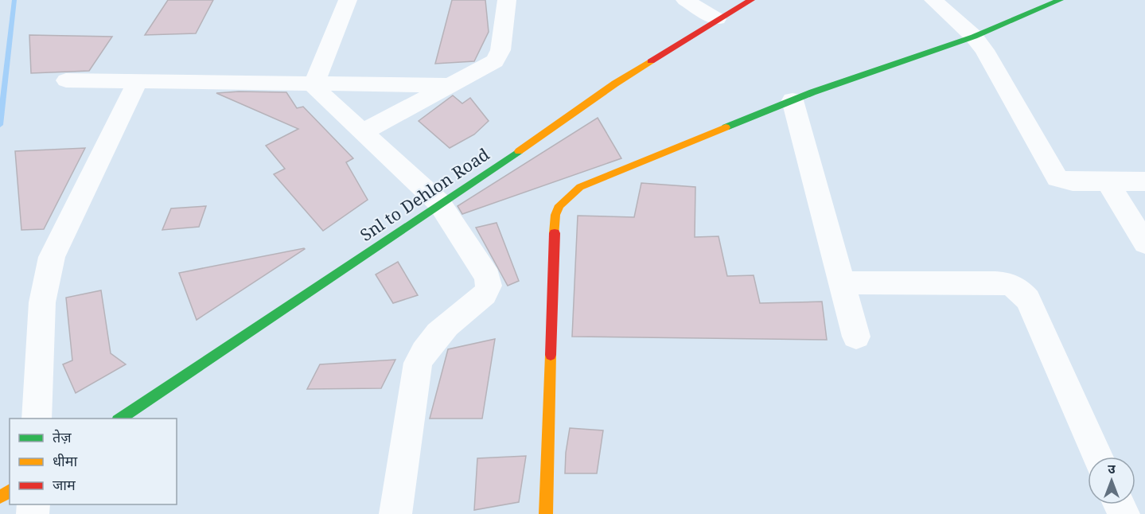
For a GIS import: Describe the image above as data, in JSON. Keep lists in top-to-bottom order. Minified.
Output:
{"streets":{"street":["Snl to Dehlon Road"]},"legend":["तेज़","धीमा","जाम"],"north":"top"}
